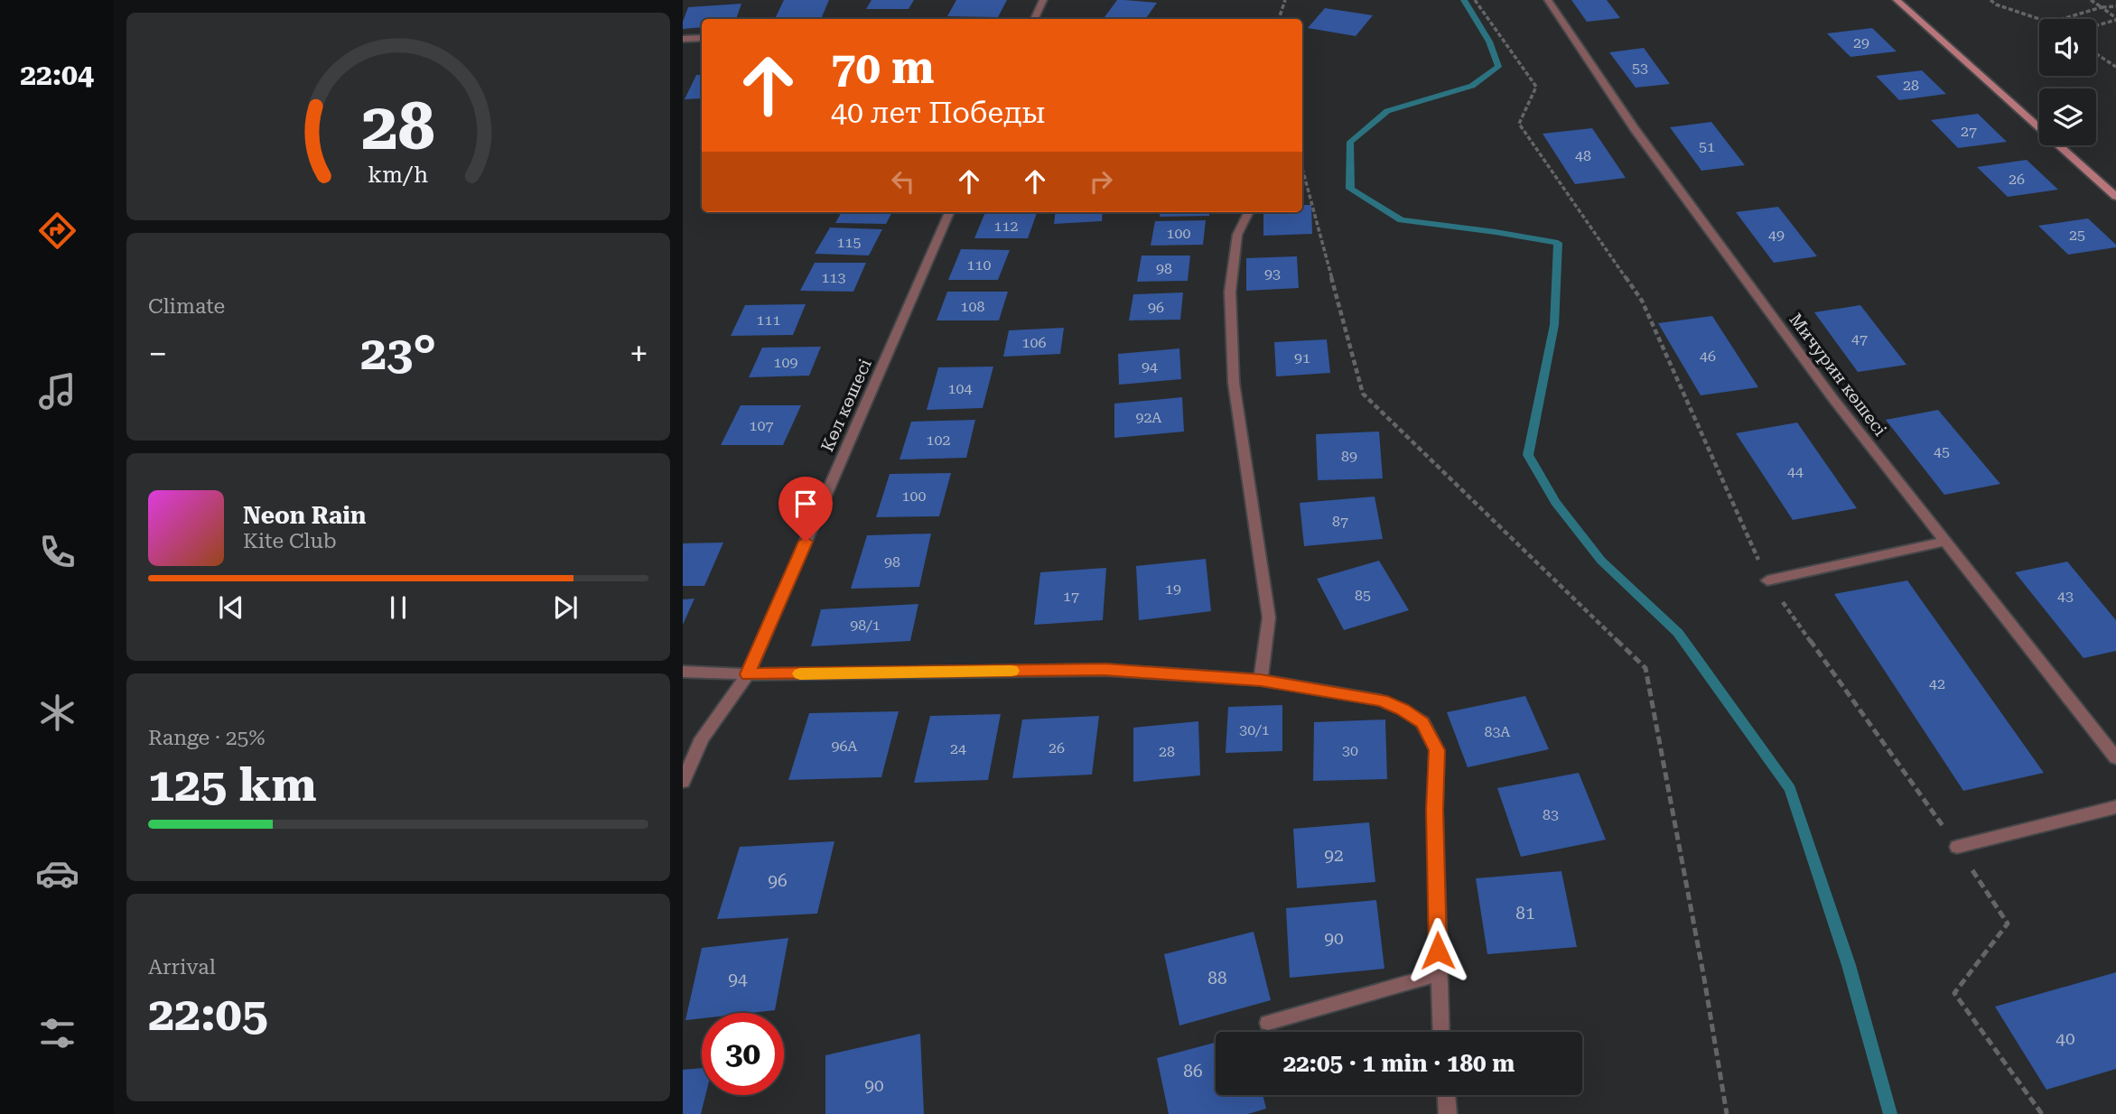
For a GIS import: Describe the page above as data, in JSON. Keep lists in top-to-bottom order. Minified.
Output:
{"streets":{"street":["Мичурин көшесі","Көл көшесі"]},"house_numbers":["29","53","28","27","51","48","26","112","100","49","25","115","110","98","93","113","108","96","111","47","106","46","91","109","94","104","92А","107","102","45","89","44","100","87","98","19","85","17","43","98/1","42","30/1","83А","96А","26","24","30","28","83","92","96","81","90","88","94","40","86","90"],"page":{"tabs":"22:04","turn":["70 m","40 лет Победы"],"tile":["Climate",["Range · 25%","125 km"],["Arrival","22:05"]],"heat":["−","23°","+"],"song":["Neon Rain","Kite Club"],"limit":"30","trip":"22:05 · 1 min · 180 m","gauge":["28","km/h"]}}
